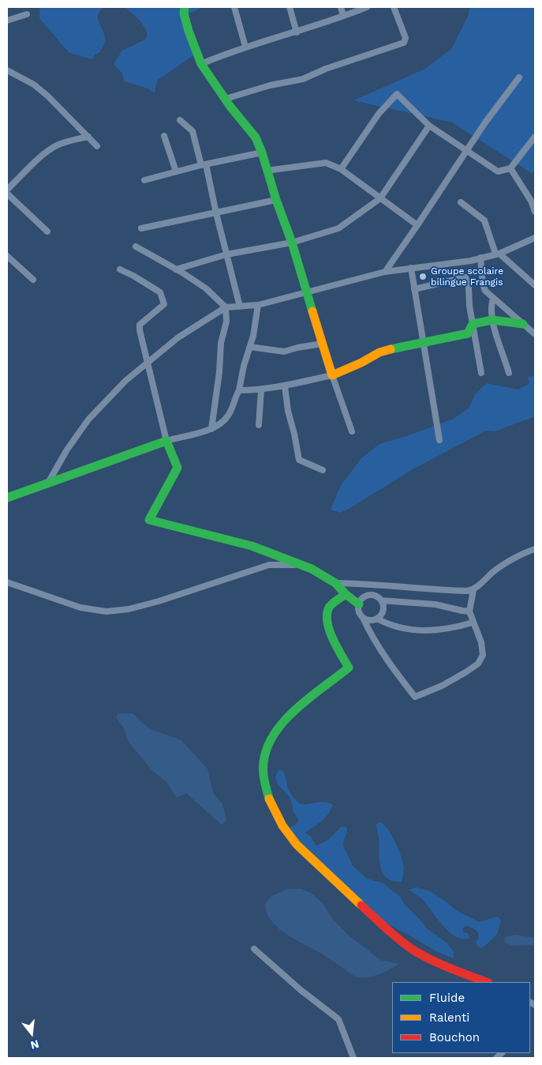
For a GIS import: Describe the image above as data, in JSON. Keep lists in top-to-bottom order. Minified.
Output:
{"places":["Groupe scolaire bilingue Frangis"],"legend":["Fluide","Ralenti","Bouchon"],"north":"bottom"}
